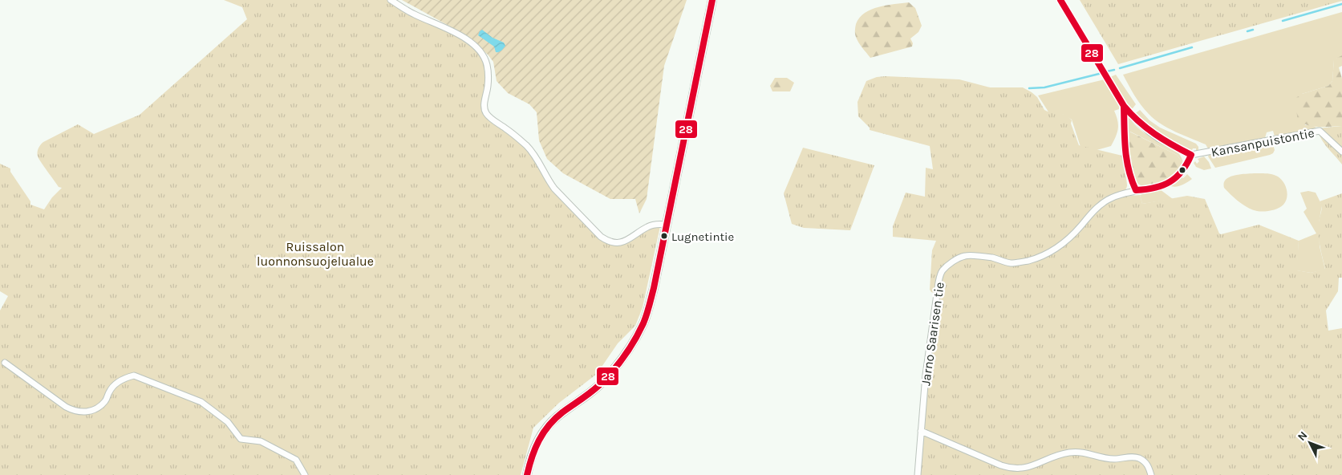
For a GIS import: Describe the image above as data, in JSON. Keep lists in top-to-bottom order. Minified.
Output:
{"streets":{"street":["Kansanpuistontie","Jarno Saarisen tie"]},"crossings":[["Kansanpuistontie","Jarno Saarisen tie"]],"parks":["Ruissalon luonnonsuojelualue"],"places":["Lugnetintie"],"lines":["transit line 28"],"north":"top left"}
